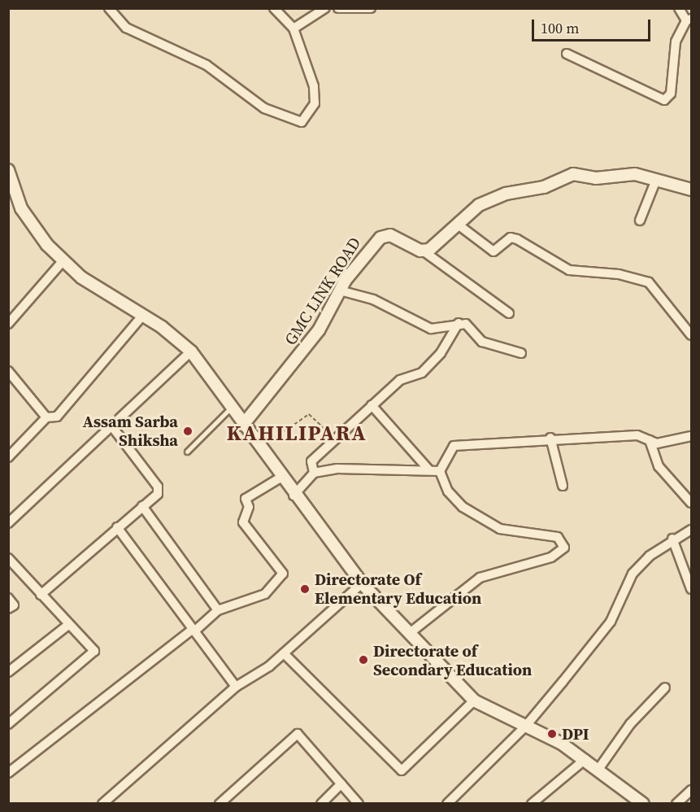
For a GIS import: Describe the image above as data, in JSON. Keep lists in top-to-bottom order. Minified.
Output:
{"streets":{"main road":["GMC LINK ROAD"]},"districts":["KAHILIPARA"],"places":["Assam Sarba Shiksha","Directorate Of Elementary Education","Directorate of Secondary Education","DPI"],"scale_bar":"100 m"}
